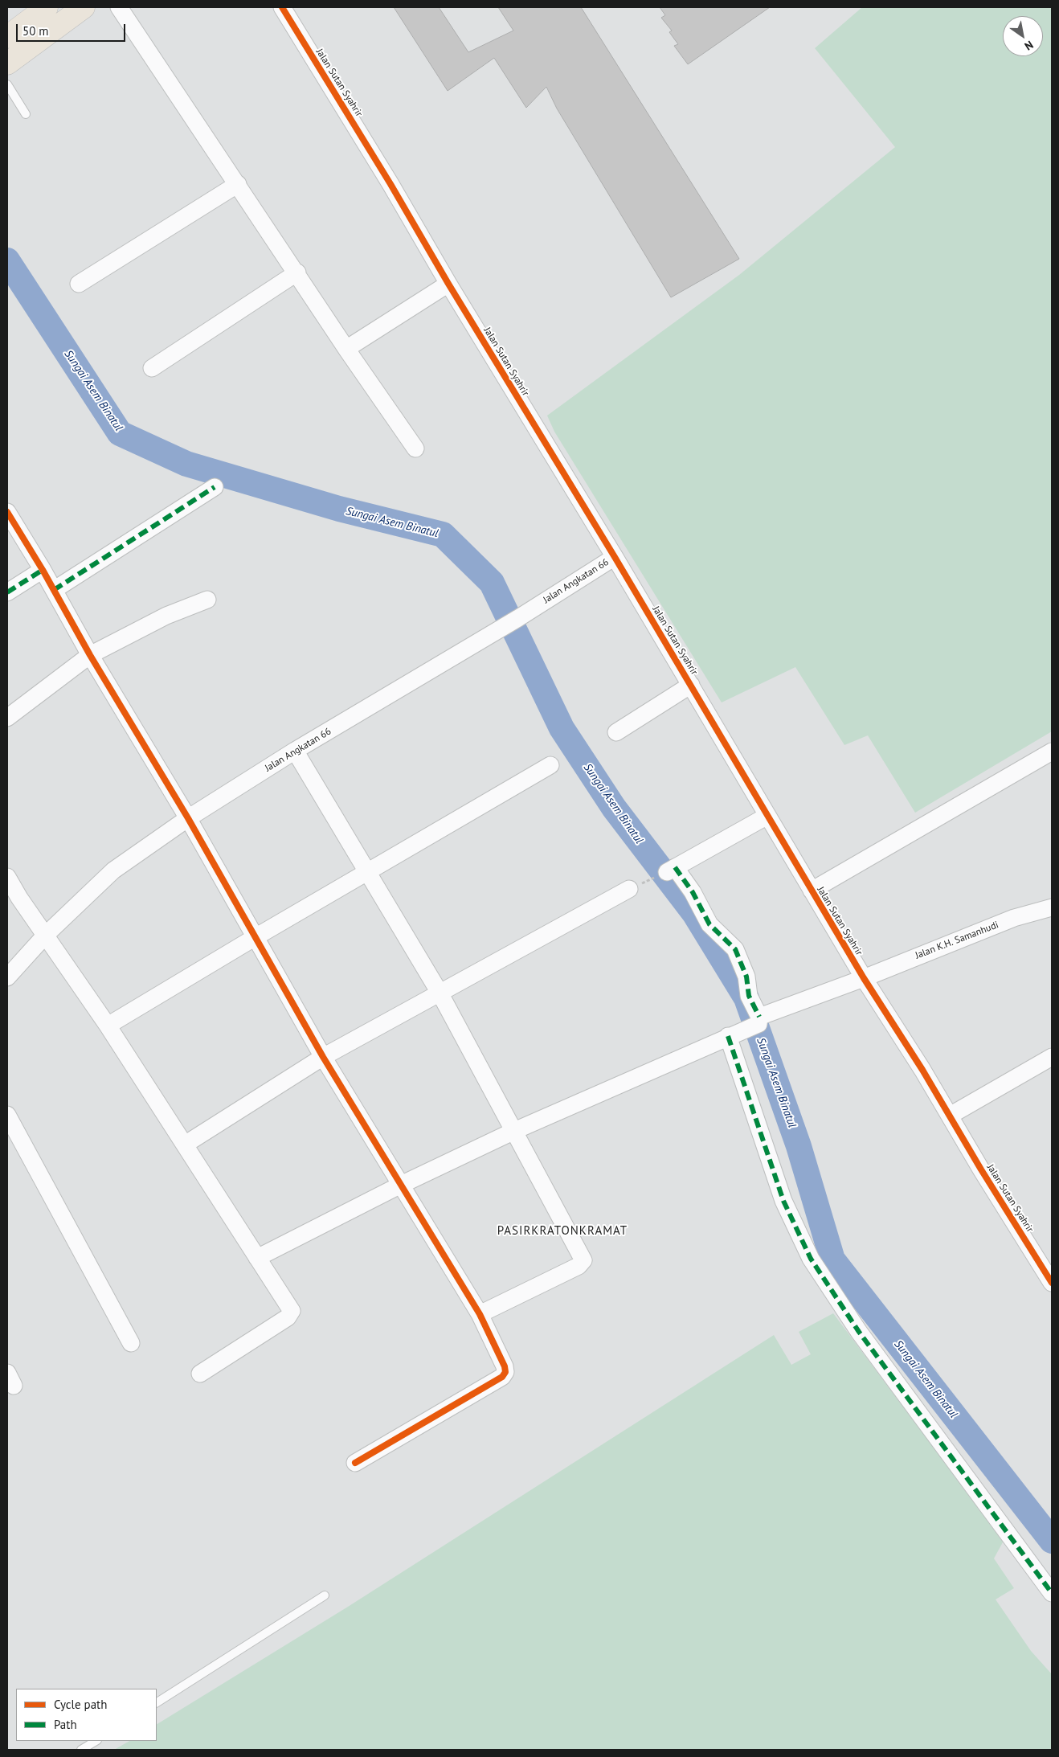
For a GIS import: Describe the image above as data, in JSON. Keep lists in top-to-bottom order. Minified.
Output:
{"streets":{"street":["Jalan Sutan Syahrir","Jalan Angkatan 66","Jalan K.H. Samanhudi"]},"crossings":[["Jalan Sutan Syahrir","Jalan Angkatan 66"],["Jalan Sutan Syahrir","Jalan K.H. Samanhudi"]],"districts":["PASIRKRATONKRAMAT"],"water":["Sungai Asem Binatul"],"legend":["Cycle path","Path"],"scale_bar":"50 m","north":"bottom right"}
